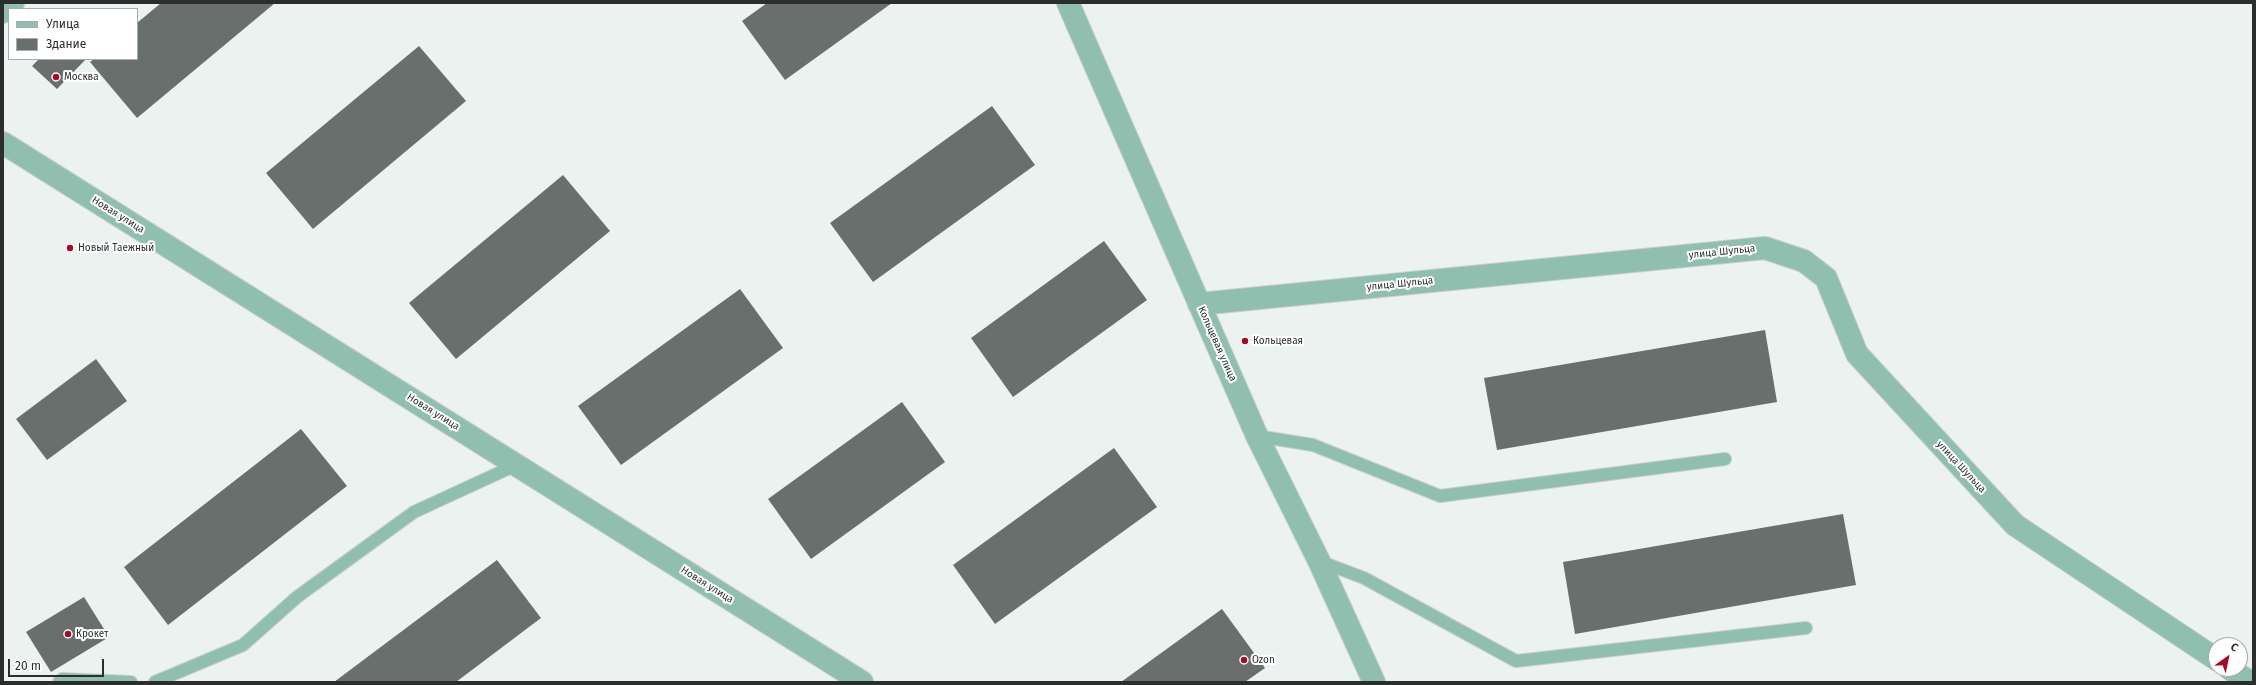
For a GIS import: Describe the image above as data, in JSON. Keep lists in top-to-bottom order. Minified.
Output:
{"streets":{"street":["Новая улица","улица Шульца","Кольцевая улица"]},"crossings":[["улица Шульца","Кольцевая улица"]],"places":["Москва","Новый Таежный","Кольцевая","Крокет","Ozon"],"legend":["Улица","Здание"],"scale_bar":"20 m","north":"top right"}
